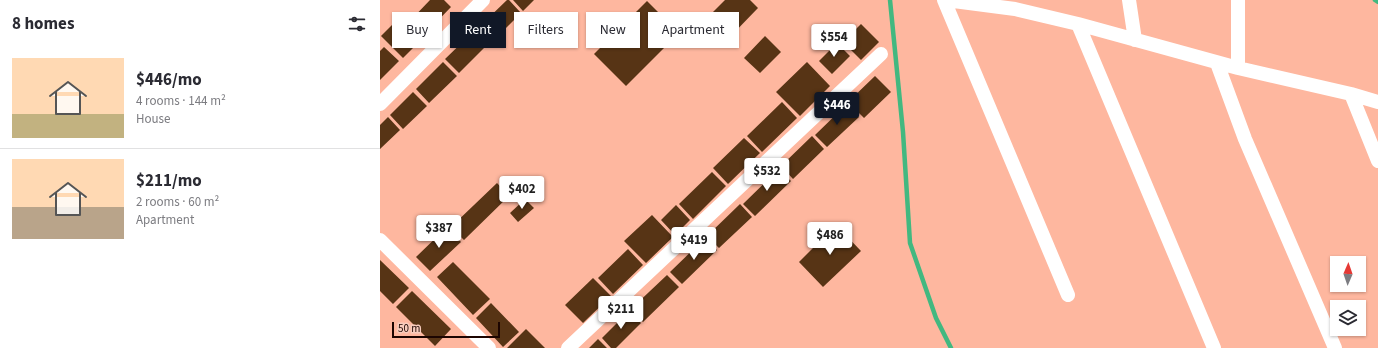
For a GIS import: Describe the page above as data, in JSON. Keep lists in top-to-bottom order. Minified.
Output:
{"scale_bar":"50 m","north":"top","page":{"heading":"8 homes","chip":["Buy","Rent","Filters","New","Apartment"],"price":["$554","$446","$532","$402","$387","$486","$419","$211"],"list":[{"name":"$446/mo","note":"4 rooms · 144 m² · House"},{"name":"$211/mo","note":"2 rooms · 60 m² · Apartment"}],"scale":"50 m"}}
